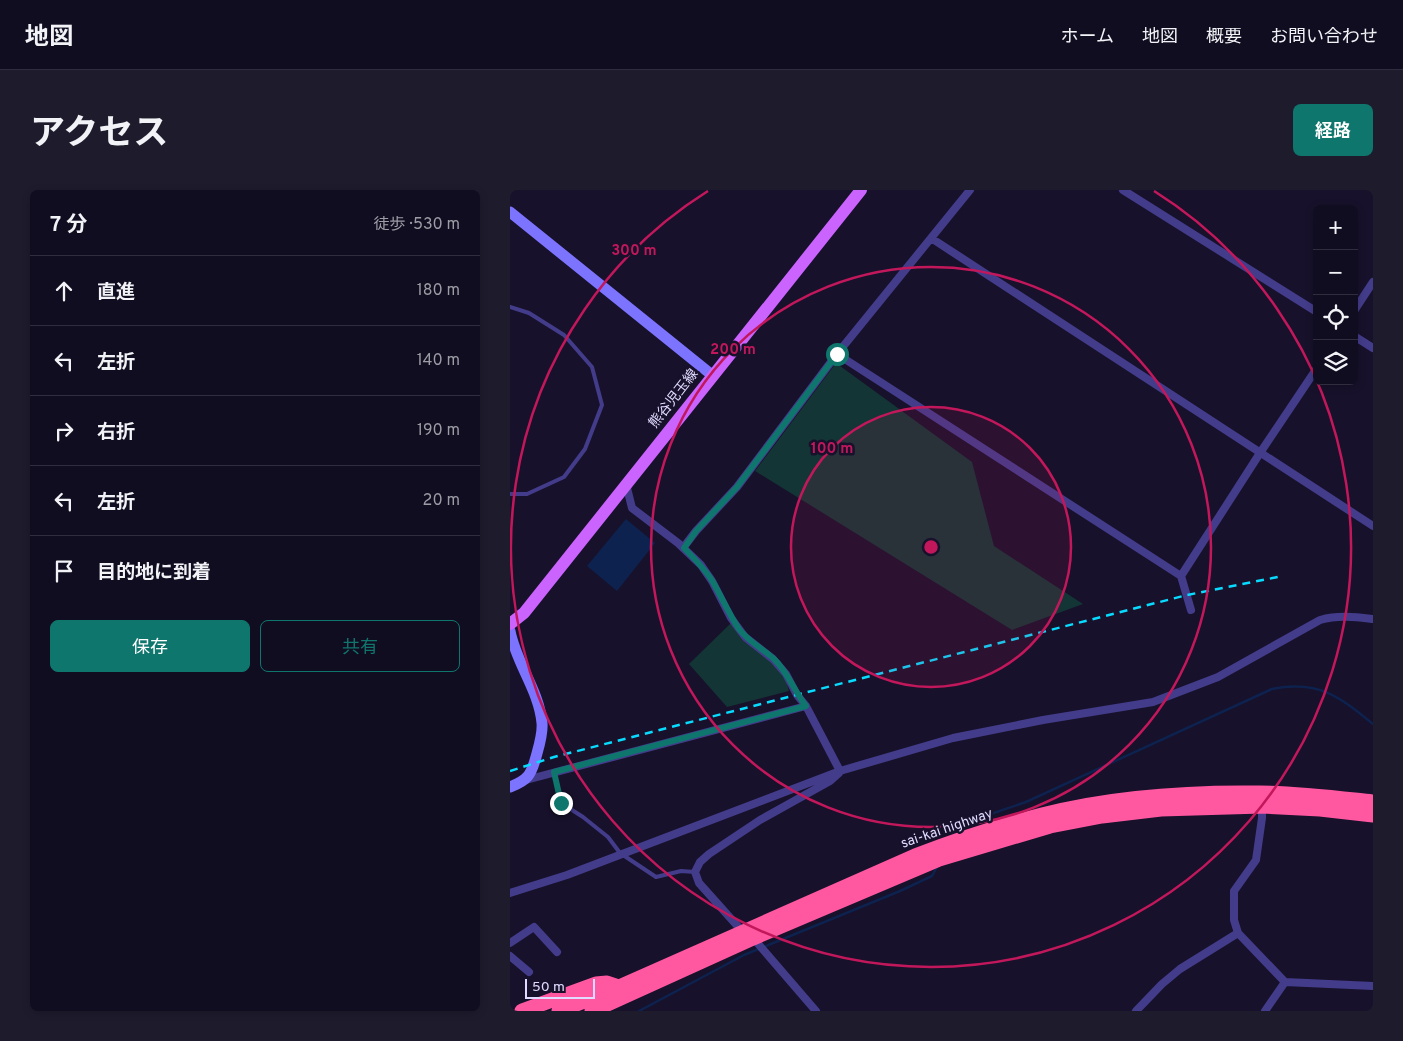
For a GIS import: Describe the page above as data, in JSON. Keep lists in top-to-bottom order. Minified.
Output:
{"streets":{"highway":["sai-kai highway"],"main road":["熊谷児玉線"]},"scale_bar":"50 m","page":{"header":"地図","nav":["ホーム","地図","概要","お問い合わせ"],"title":"アクセス","buttons":["経路",["保存","共有"]],"heading":["7 分","徒歩 · 530 m"],"map_buttons":["+","−"],"list":[["直進","180 m"],["左折","140 m"],["右折","190 m"],["左折","20 m"],"目的地に到着"],"scale":"50 m"},"rings":["300 m","200 m","100 m"]}
